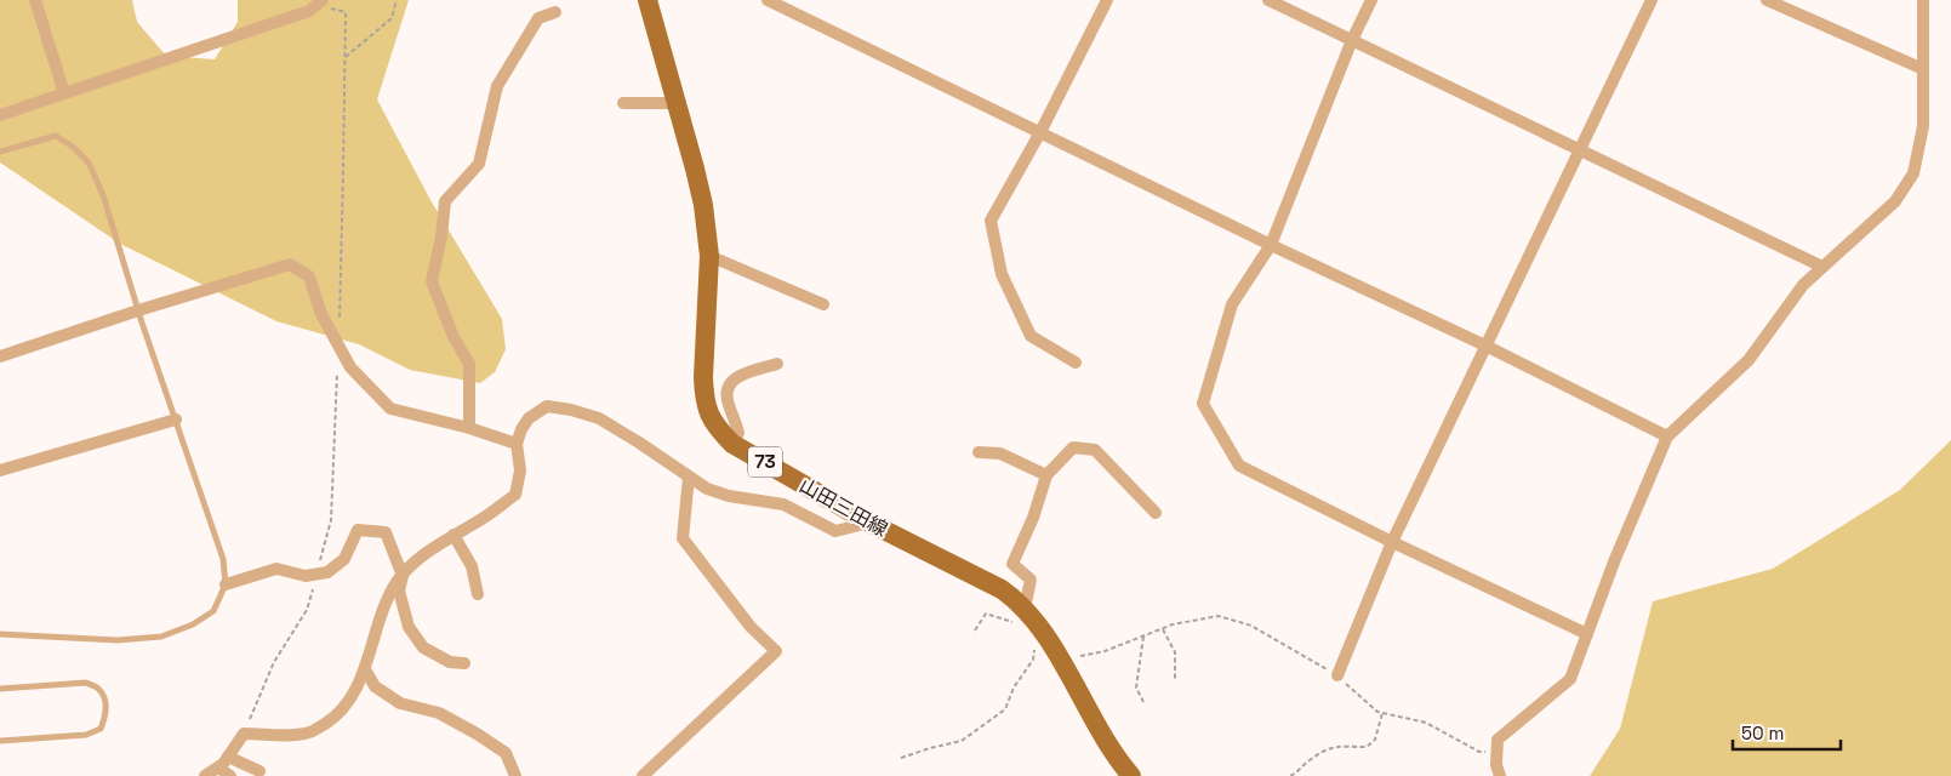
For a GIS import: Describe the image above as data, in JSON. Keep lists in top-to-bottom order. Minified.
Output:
{"streets":{"main road":["73","山田三田線"]},"scale_bar":"50 m"}
